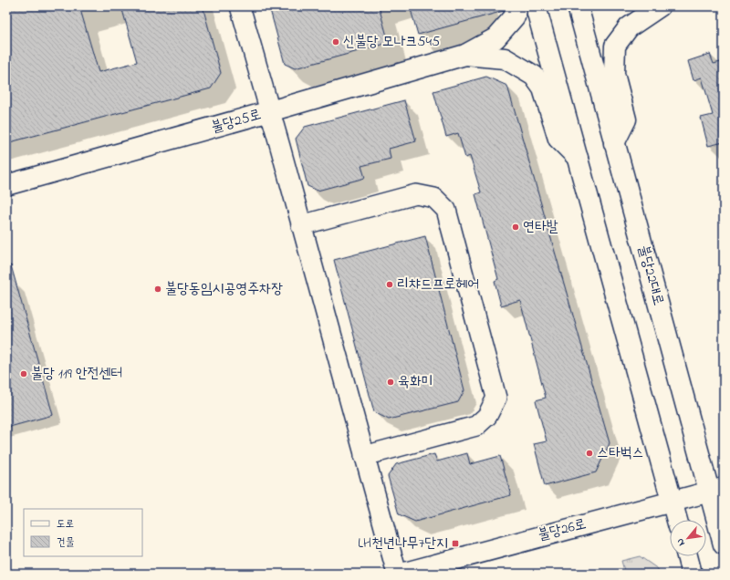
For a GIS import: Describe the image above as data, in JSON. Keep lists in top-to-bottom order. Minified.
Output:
{"streets":{"street":["불당25로","불당22대로","불당26로"]},"crossings":[["불당22대로","불당26로"]],"places":{"other":["신불당 모나크545","연타발","리챠드프로헤어","불당동임시공영주차장","불당 119 안전센터","육화미","스타벅스"],"transit":["LH천년나무7단지"]},"legend":["도로","건물"],"north":"bottom left"}
